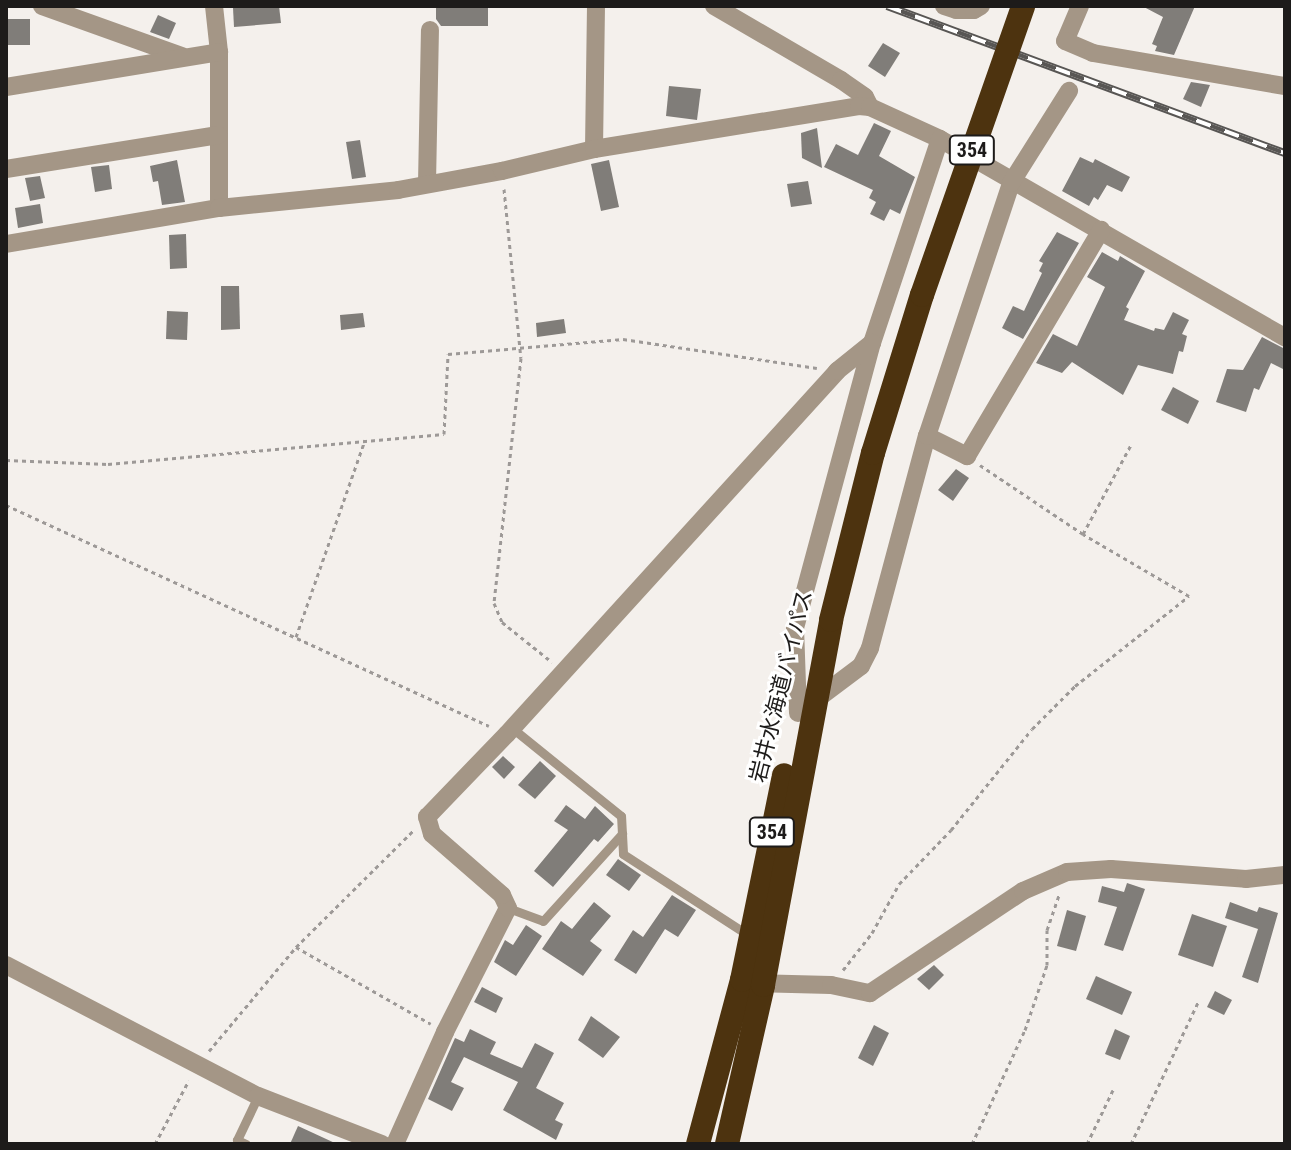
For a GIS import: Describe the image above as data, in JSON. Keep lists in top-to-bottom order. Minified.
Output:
{"streets":{"highway":["354","岩井水海道バイパス"]}}
